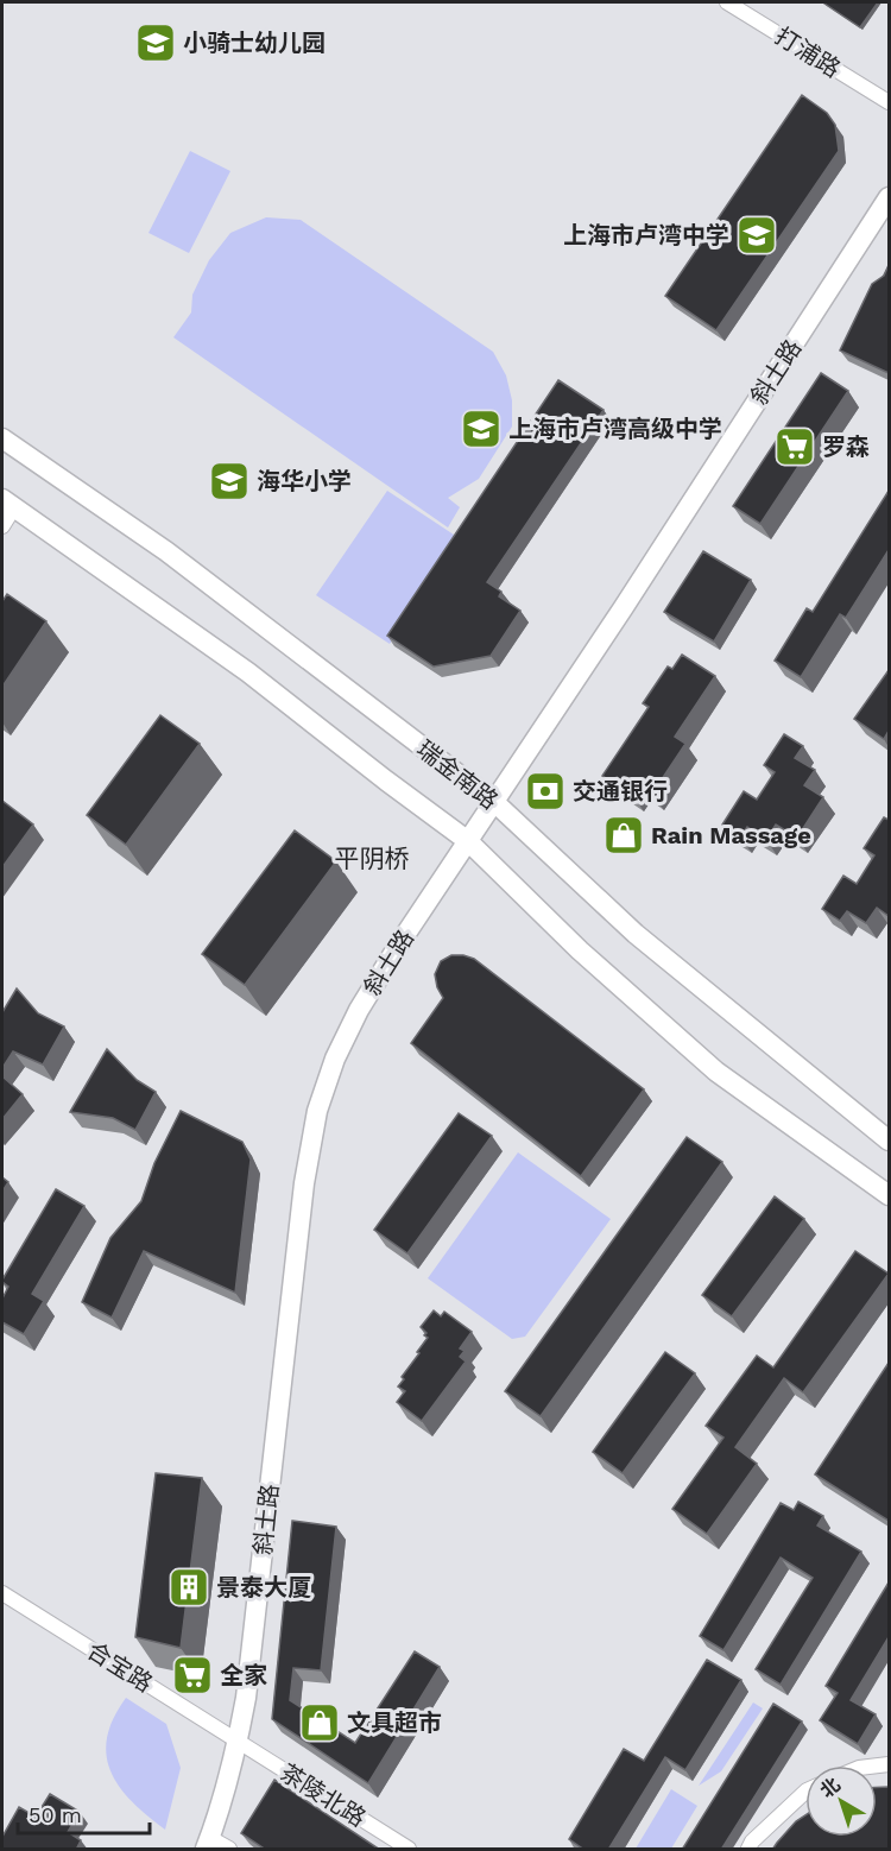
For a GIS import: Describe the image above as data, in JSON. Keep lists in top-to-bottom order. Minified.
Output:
{"streets":{"main road":["斜土路","瑞金南路"],"street":["打浦路","合宝路","茶陵北路"]},"crossings":[["斜土路","瑞金南路"],["斜土路","合宝路"],["斜土路","茶陵北路"],["合宝路","茶陵北路"]],"districts":["平阴桥"],"places":{"school or university":["小骑士幼儿园","上海市卢湾中学","上海市卢湾高级中学","海华小学"],"supermarket":["罗森","全家"],"bank":["交通银行"],"shop":["Rain Massage","文具超市"],"building":["景泰大厦"]},"scale_bar":"50 m","north":"top left"}
